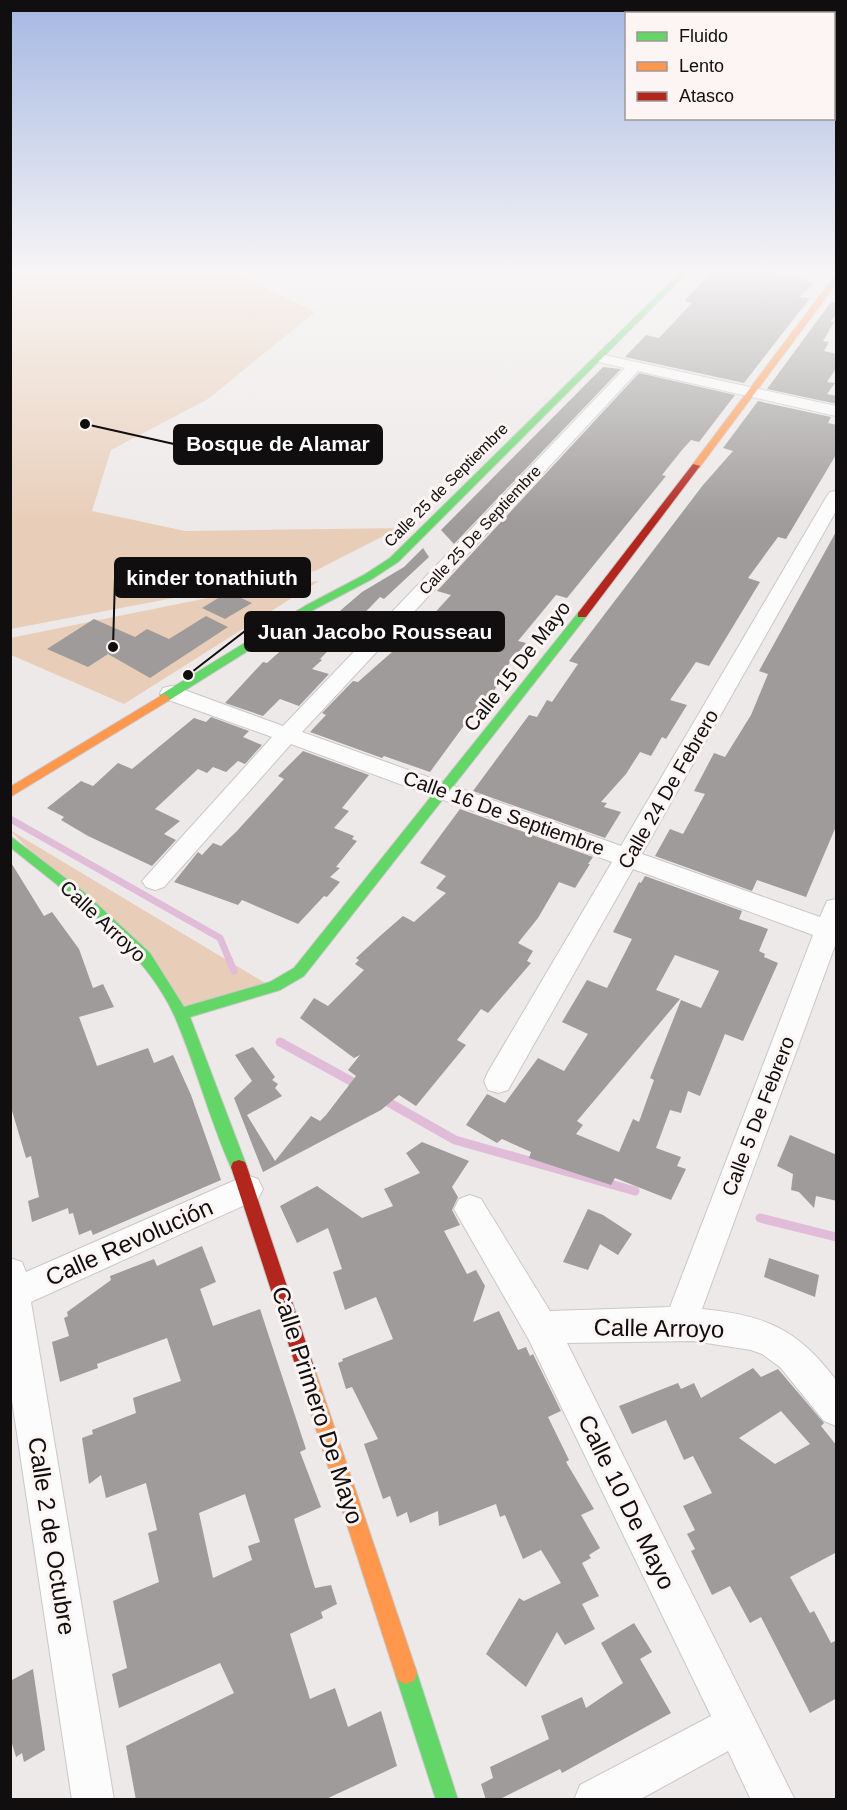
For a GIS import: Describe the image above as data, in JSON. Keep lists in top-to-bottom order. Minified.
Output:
{"streets":{"street":["Calle 25 de Septiembre","Calle 25 De Septiembre","Calle 15 De Mayo","Calle 24 De Febrero","Calle 16 De Septiembre","Calle Arroyo","Calle 5 De Febrero","Calle Revolución","Calle Primero De Mayo","Calle 10 De Mayo","Calle 2 de Octubre"]},"crossings":[["Calle 25 de Septiembre","Calle 16 De Septiembre"],["Calle 25 De Septiembre","Calle 16 De Septiembre"],["Calle 15 De Mayo","Calle 16 De Septiembre"],["Calle 15 De Mayo","Calle Arroyo"],["Calle 15 De Mayo","Calle Primero De Mayo"],["Calle 24 De Febrero","Calle 16 De Septiembre"],["Calle 16 De Septiembre","Calle 5 De Febrero"],["Calle Arroyo","Calle 5 De Febrero"],["Calle Arroyo","Calle Primero De Mayo"],["Calle Arroyo","Calle 10 De Mayo"],["Calle Revolución","Calle Primero De Mayo"],["Calle Revolución","Calle 2 de Octubre"]],"places":["Bosque de Alamar","kinder tonathiuth","Juan Jacobo Rousseau"],"legend":["Fluido","Lento","Atasco"]}
